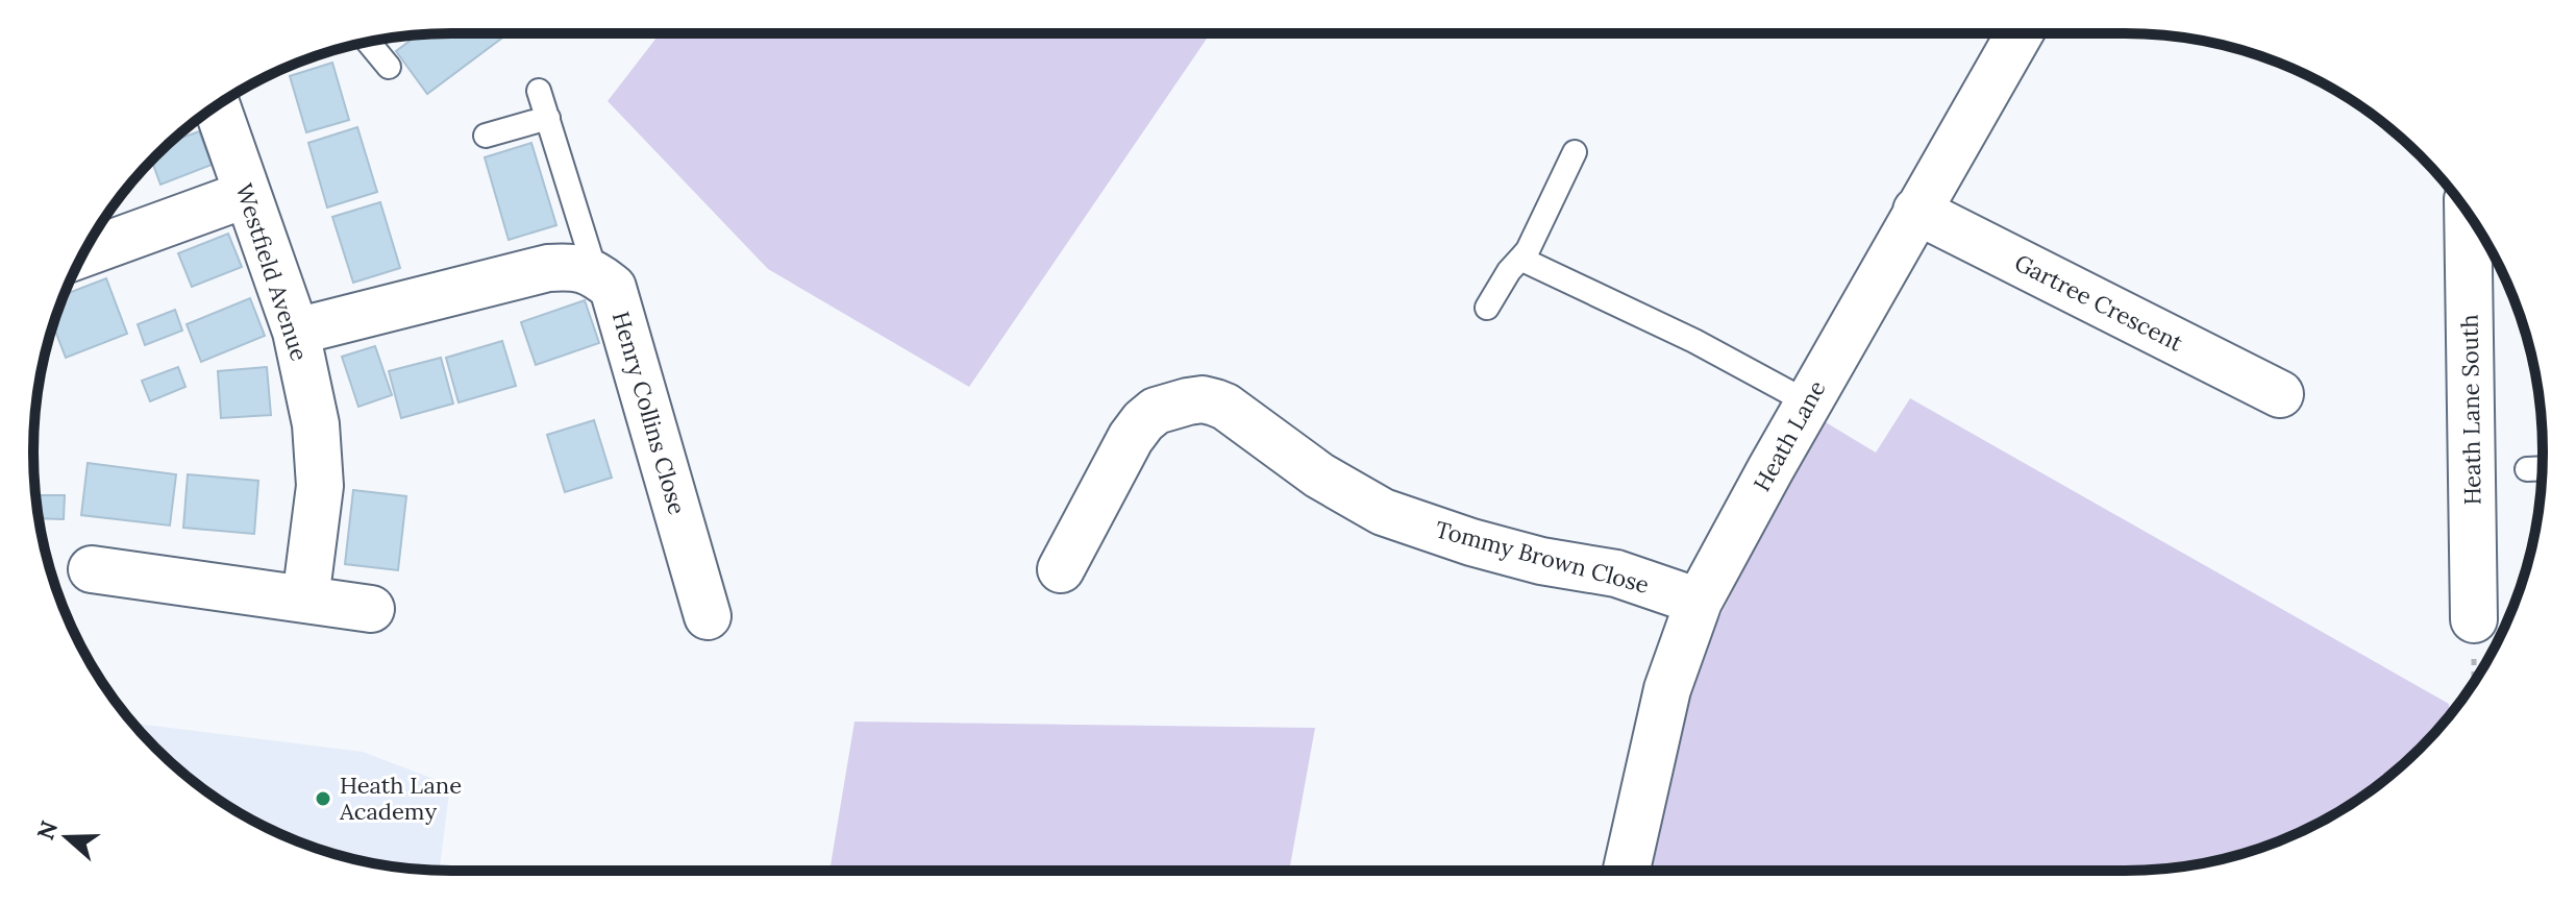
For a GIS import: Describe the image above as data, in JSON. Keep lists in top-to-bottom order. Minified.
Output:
{"streets":{"street":["Westfield Avenue","Gartree Crescent","Heath Lane South","Henry Collins Close","Heath Lane","Tommy Brown Close"]},"crossings":[["Gartree Crescent","Heath Lane"],["Heath Lane","Tommy Brown Close"]],"places":["Heath Lane Academy"],"north":"left"}
